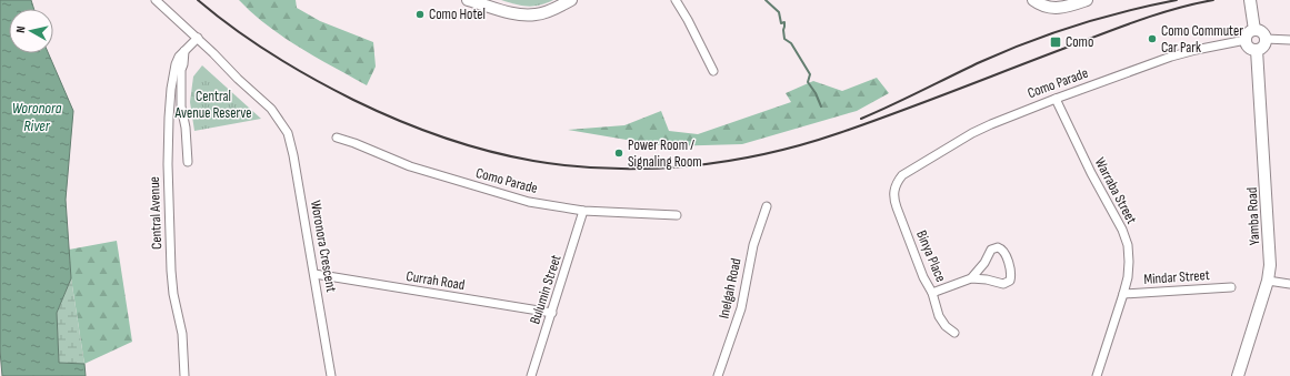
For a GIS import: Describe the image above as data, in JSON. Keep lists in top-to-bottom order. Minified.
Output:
{"streets":{"street":["Como Parade","Warraba Street","Central Avenue","Yamba Road","Woronora Crescent","Binya Place","Mindar Street","Currah Road","Inelgah Road","Bulumin Street"]},"crossings":[["Como Parade","Warraba Street"],["Como Parade","Yamba Road"],["Como Parade","Binya Place"],["Como Parade","Bulumin Street"],["Warraba Street","Mindar Street"],["Central Avenue","Woronora Crescent"],["Woronora Crescent","Currah Road"],["Currah Road","Bulumin Street"]],"water":["Woronora River"],"parks":["Central Avenue Reserve"],"places":{"other":["Como Hotel","Como Commuter Car Park","Power Room / Signaling Room"],"transit":["Como"]},"north":"left"}
